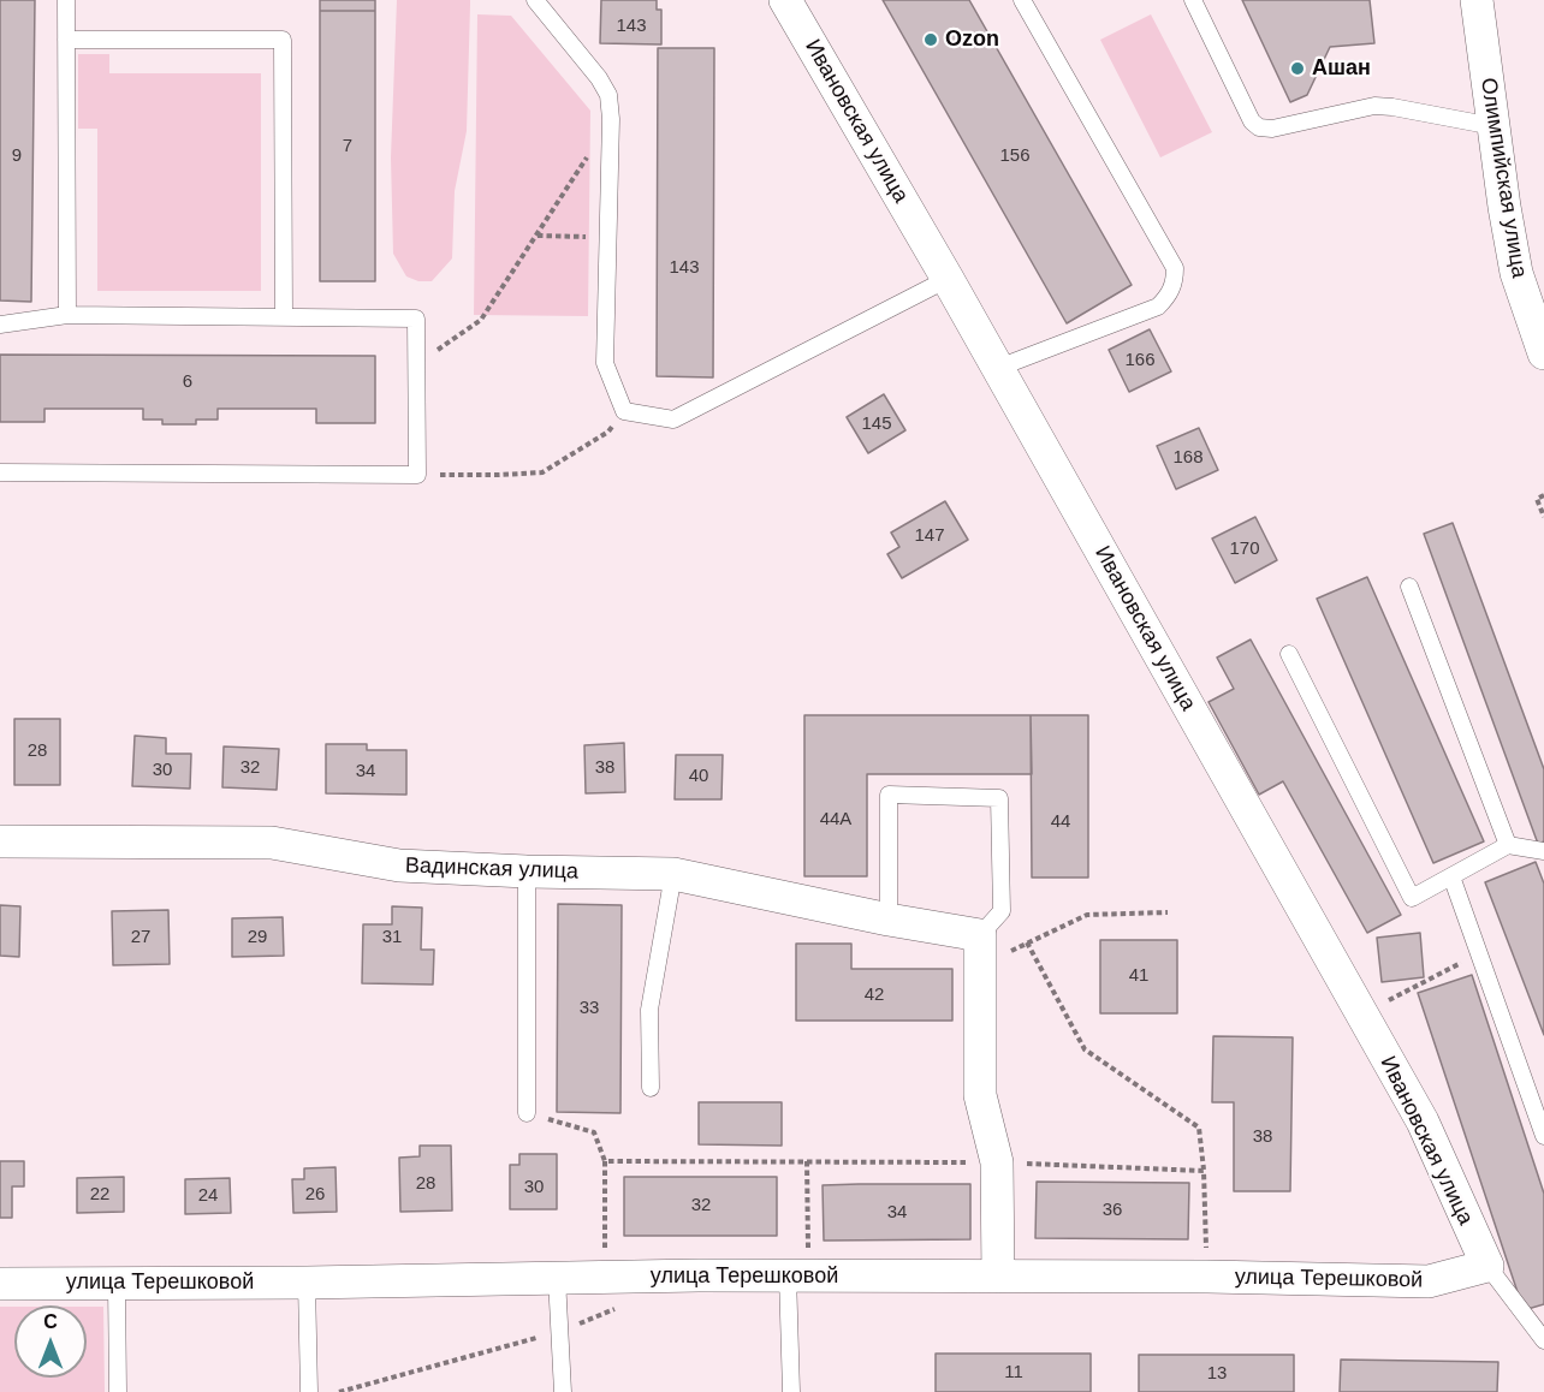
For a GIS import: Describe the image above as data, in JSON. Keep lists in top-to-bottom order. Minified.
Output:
{"streets":{"street":["Ивановская улица","Олимпийская улица","Вадинская улица","улица Терешковой"]},"crossings":[["Ивановская улица","улица Терешковой"]],"places":["Ozon","Ашан"],"house_numbers":["143","7","9","156","143","166","6","145","168","147","170","28","32","38","30","34","40","44А","44","27","29","31","41","42","33","38","28","30","22","26","24","32","36","34","11","13"],"north":"top"}
